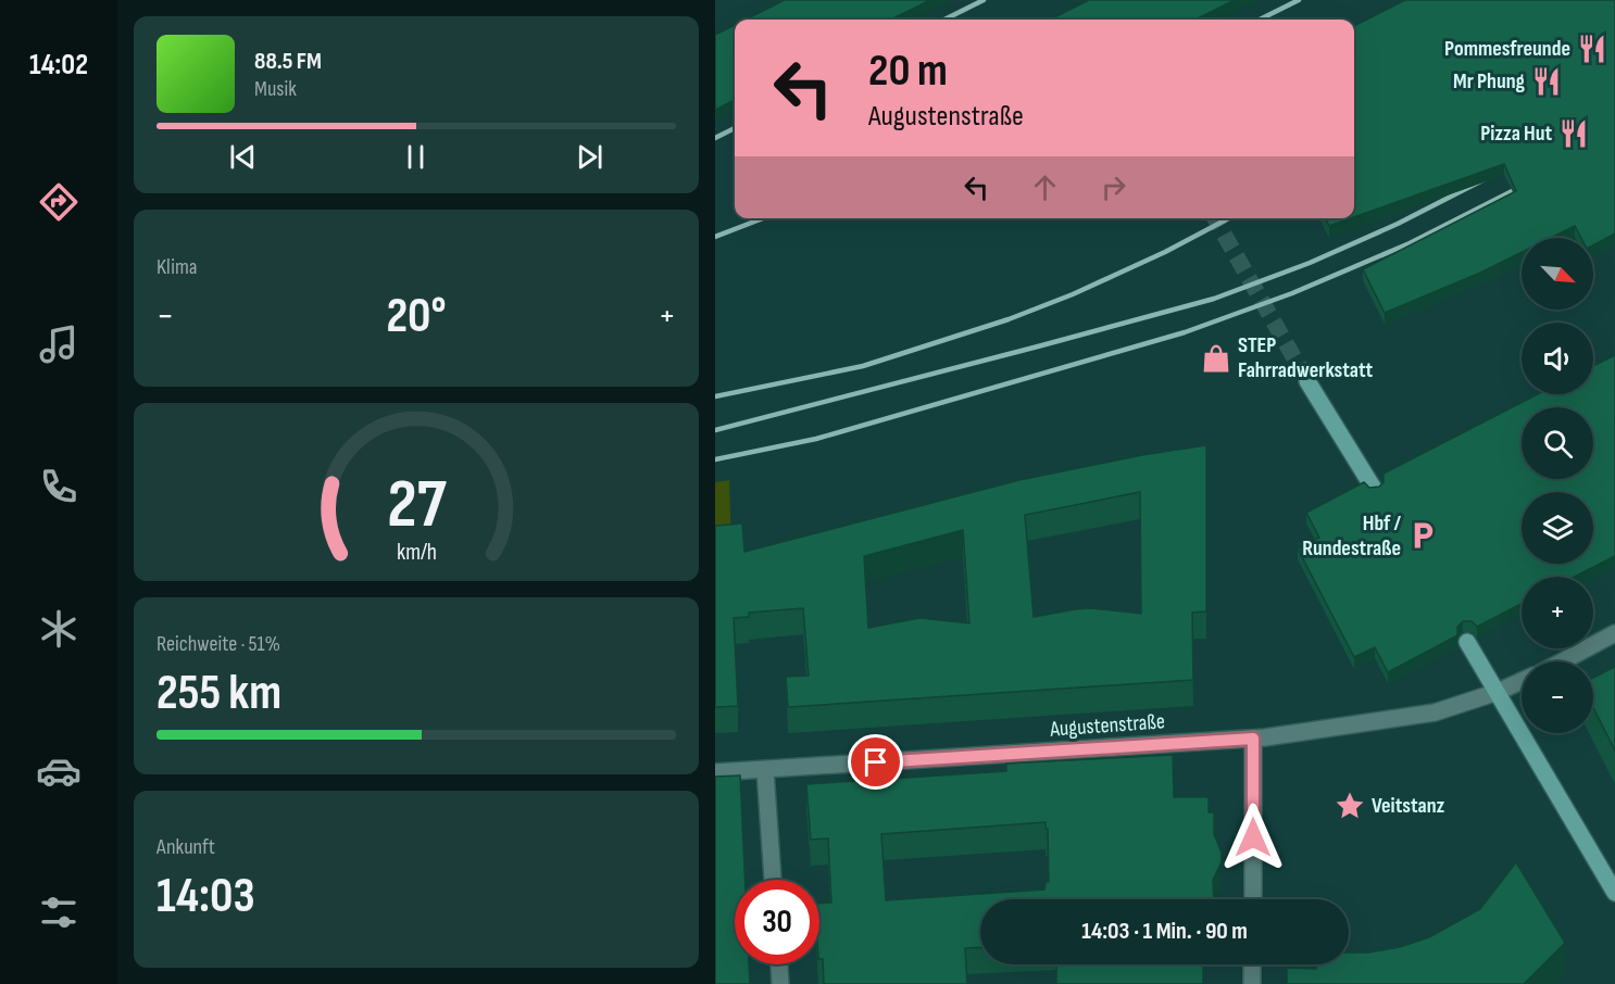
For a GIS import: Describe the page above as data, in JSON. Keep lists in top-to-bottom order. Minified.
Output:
{"streets":{"street":["Augustenstraße"]},"places":{"restaurant":["Pommesfreunde","Mr Phung","Pizza Hut"],"shop":["STEP Fahrradwerkstatt"],"parking":["Hbf / Rundestraße"],"place":["Veitstanz"]},"north":"bottom right","page":{"tabs":"14:02","turn":["20 m","Augustenstraße"],"song":["88.5 FM","Musik"],"tile":["Klima",["Reichweite · 51%","255 km"],["Ankunft","14:03"]],"map_buttons":["+","−"],"heat":["−","20°","+"],"limit":"30","trip":"14:03 · 1 Min. · 90 m","gauge":["27","km/h"]}}
